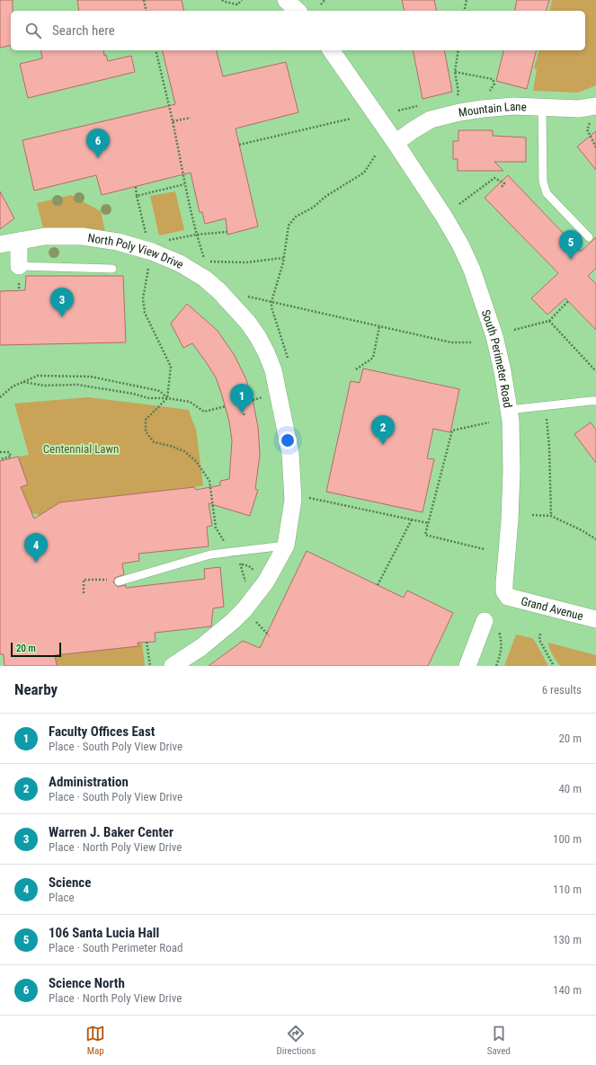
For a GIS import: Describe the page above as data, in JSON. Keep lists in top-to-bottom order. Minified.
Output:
{"streets":{"street":["Mountain Lane","North Poly View Drive","South Perimeter Road","Grand Avenue"]},"crossings":[["Mountain Lane","South Perimeter Road"],["South Perimeter Road","Grand Avenue"]],"parks":["Centennial Lawn"],"scale_bar":"20 m","page":{"search":"Search here","pins":["6","5","3","1","2","4"],"scale":"20 m","heading":["Nearby","6 results"],"list":[{"mark":"1","name":"Faculty Offices East","note":"Place · South Poly View Drive","value":"20 m"},{"mark":"2","name":"Administration","note":"Place · South Poly View Drive","value":"40 m"},{"mark":"3","name":"Warren J. Baker Center","note":"Place · North Poly View Drive","value":"100 m"},{"mark":"4","name":"Science","note":"Place","value":"110 m"},{"mark":"5","name":"106 Santa Lucia Hall","note":"Place · South Perimeter Road","value":"130 m"},{"mark":"6","name":"Science North","note":"Place · North Poly View Drive","value":"140 m"}],"nav":["Map","Directions","Saved"]}}
